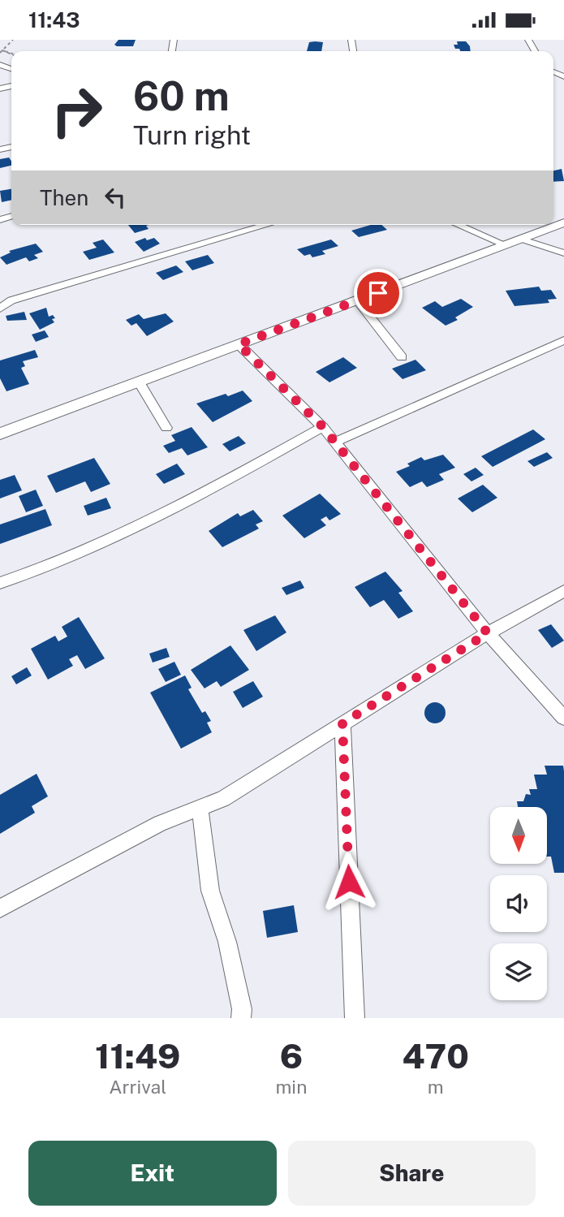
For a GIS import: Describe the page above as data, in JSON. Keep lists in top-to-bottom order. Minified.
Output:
{"north":"bottom","page":{"status":"11:43","turn":["60 m","Turn right"],"then":"Then","eta":["11:49","Arrival","6","min","470","m"],"buttons":["Exit","Share"]}}
